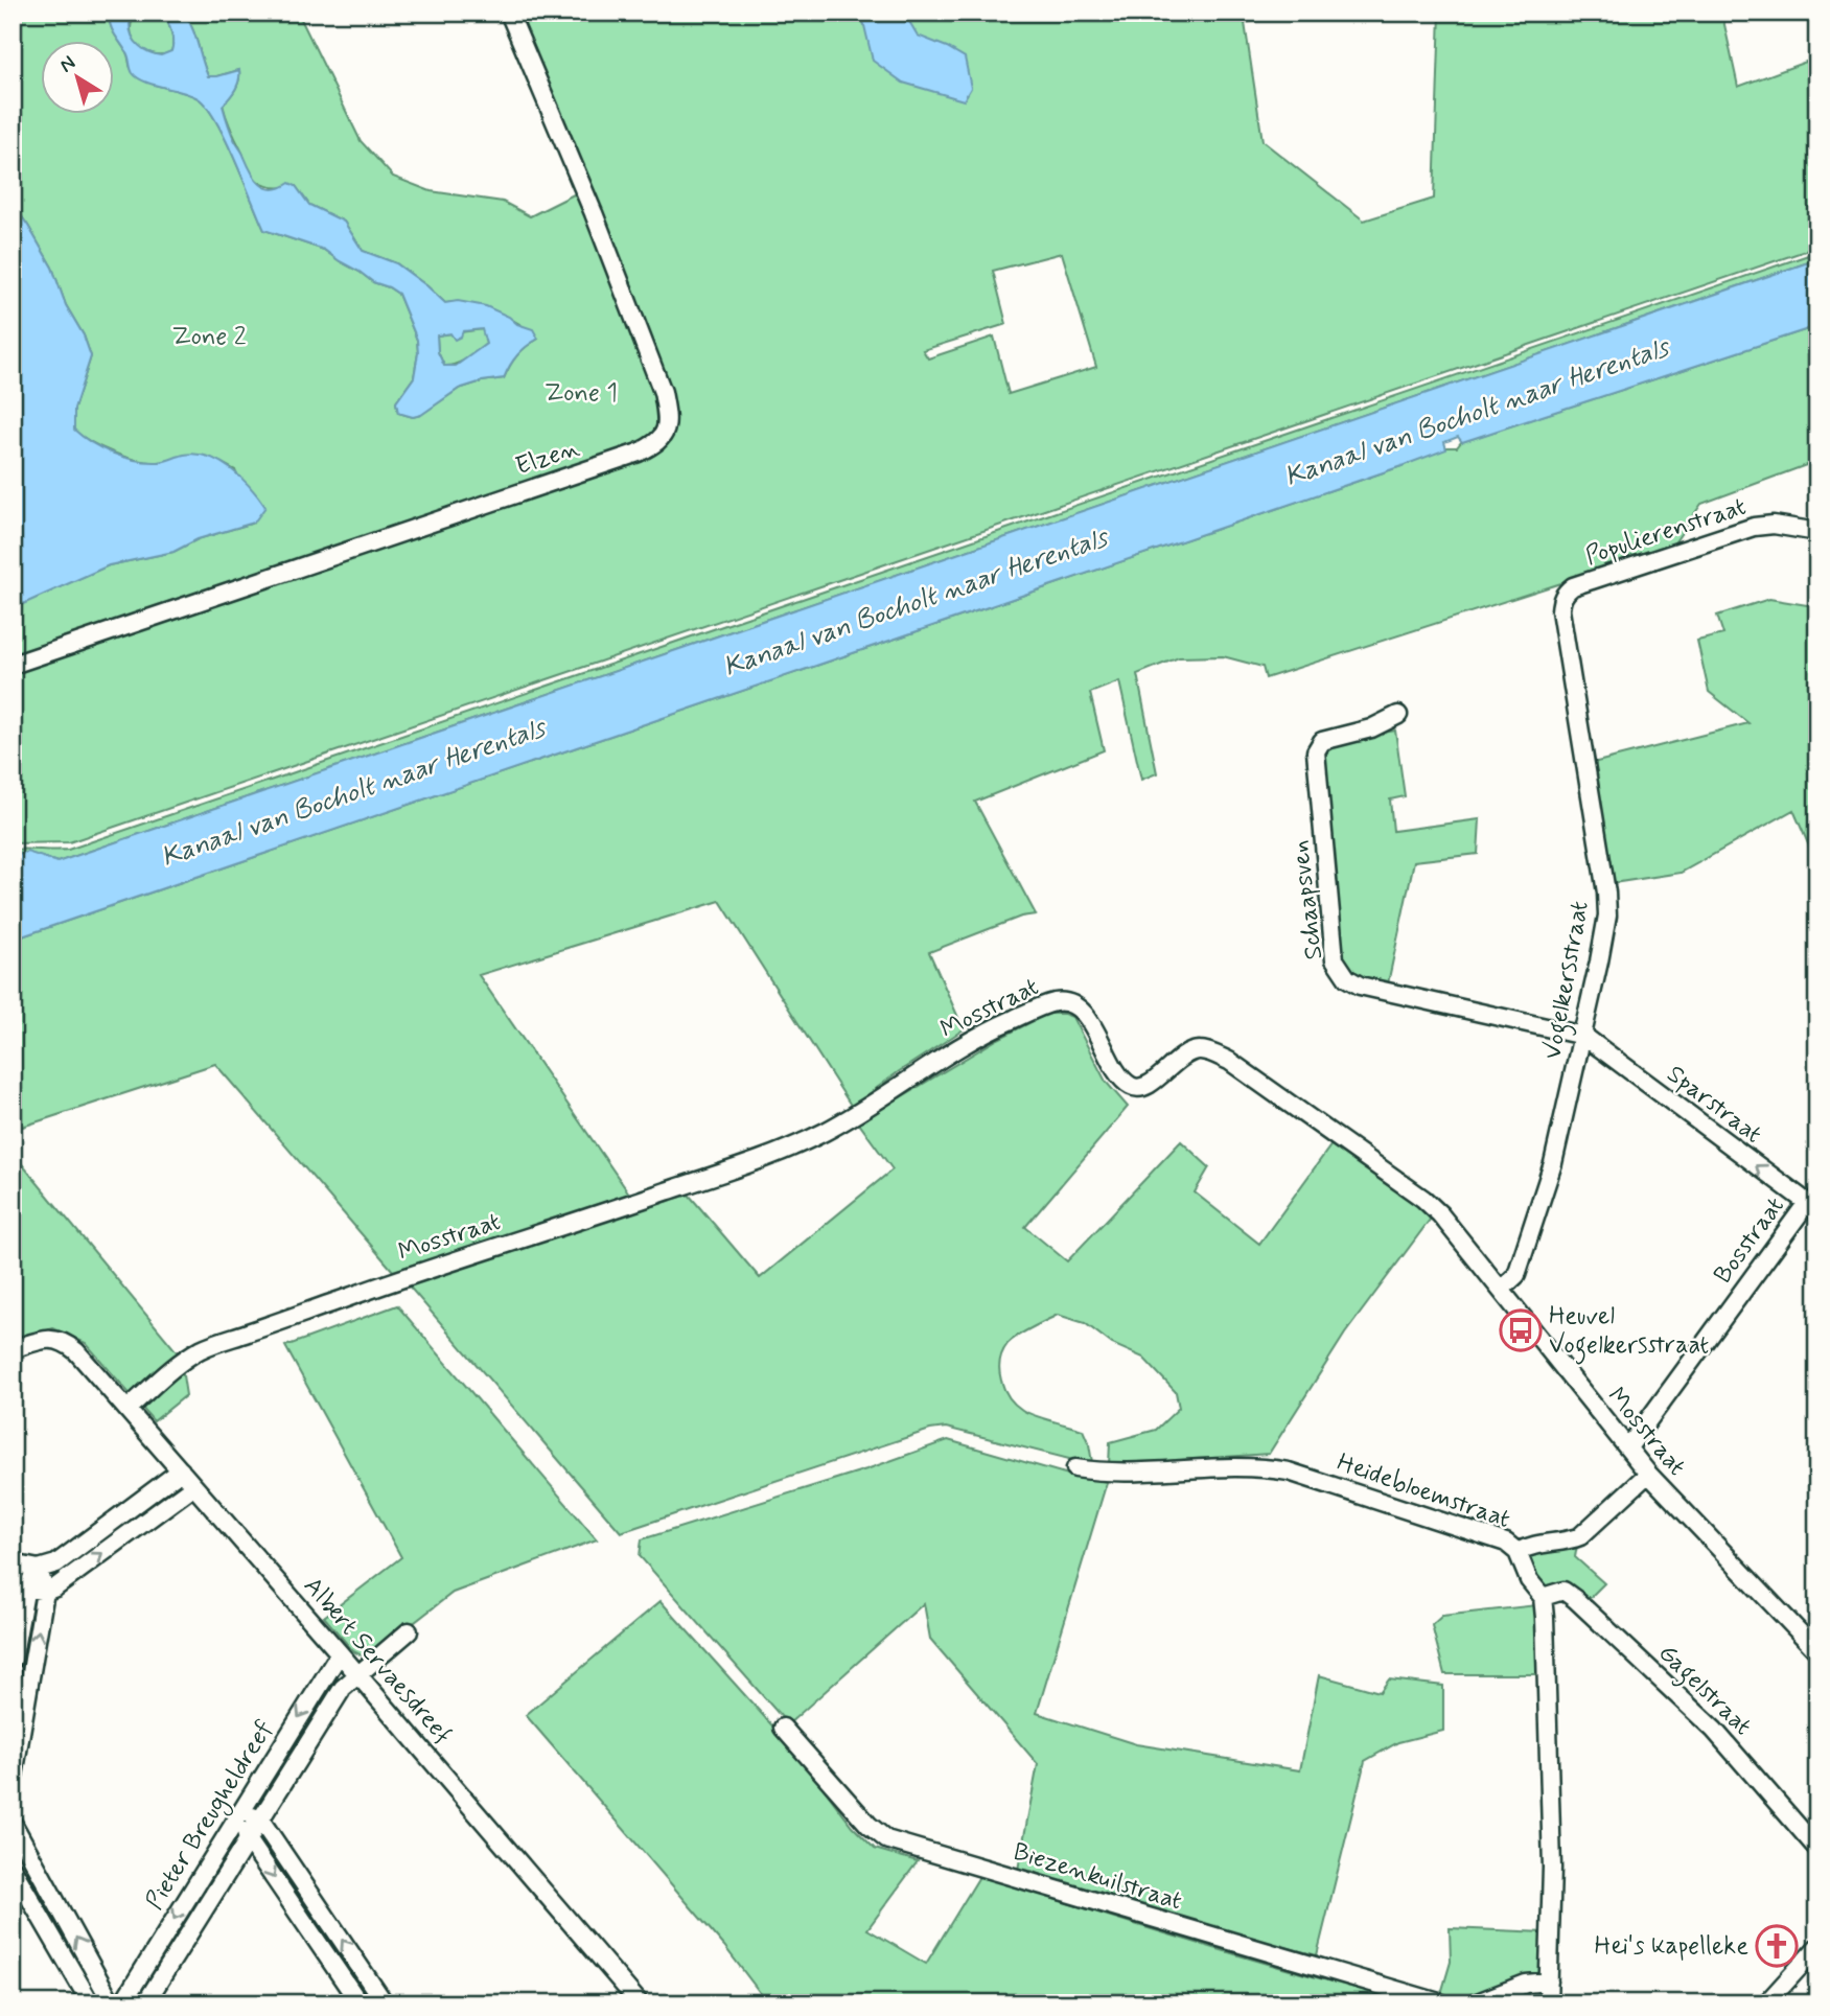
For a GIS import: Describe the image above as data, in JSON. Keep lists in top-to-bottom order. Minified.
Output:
{"streets":{"street":["Elzen","Populierenstraat","Schaapsven","Vogelkersstraat","Mosstraat","Sparstraat","Bosstraat","Heidebloemstraat","Albert Servaesdreef","Gagelstraat","Pieter Breugheldreef","Biezenkuilstraat"]},"crossings":[["Populierenstraat","Vogelkersstraat"],["Schaapsven","Vogelkersstraat"],["Schaapsven","Sparstraat"],["Vogelkersstraat","Mosstraat"],["Vogelkersstraat","Sparstraat"],["Mosstraat","Bosstraat"],["Mosstraat","Albert Servaesdreef"],["Sparstraat","Bosstraat"],["Heidebloemstraat","Gagelstraat"],["Albert Servaesdreef","Pieter Breugheldreef"]],"one_way":["Sparstraat"],"water":["Kanaal van Bocholt naar Herentals"],"parks":["Zone 2","Zone 1"],"places":{"bus stop":["Heuvel Vogelkersstraat"],"church":["Hei's kapelleke"]},"north":"top left"}
